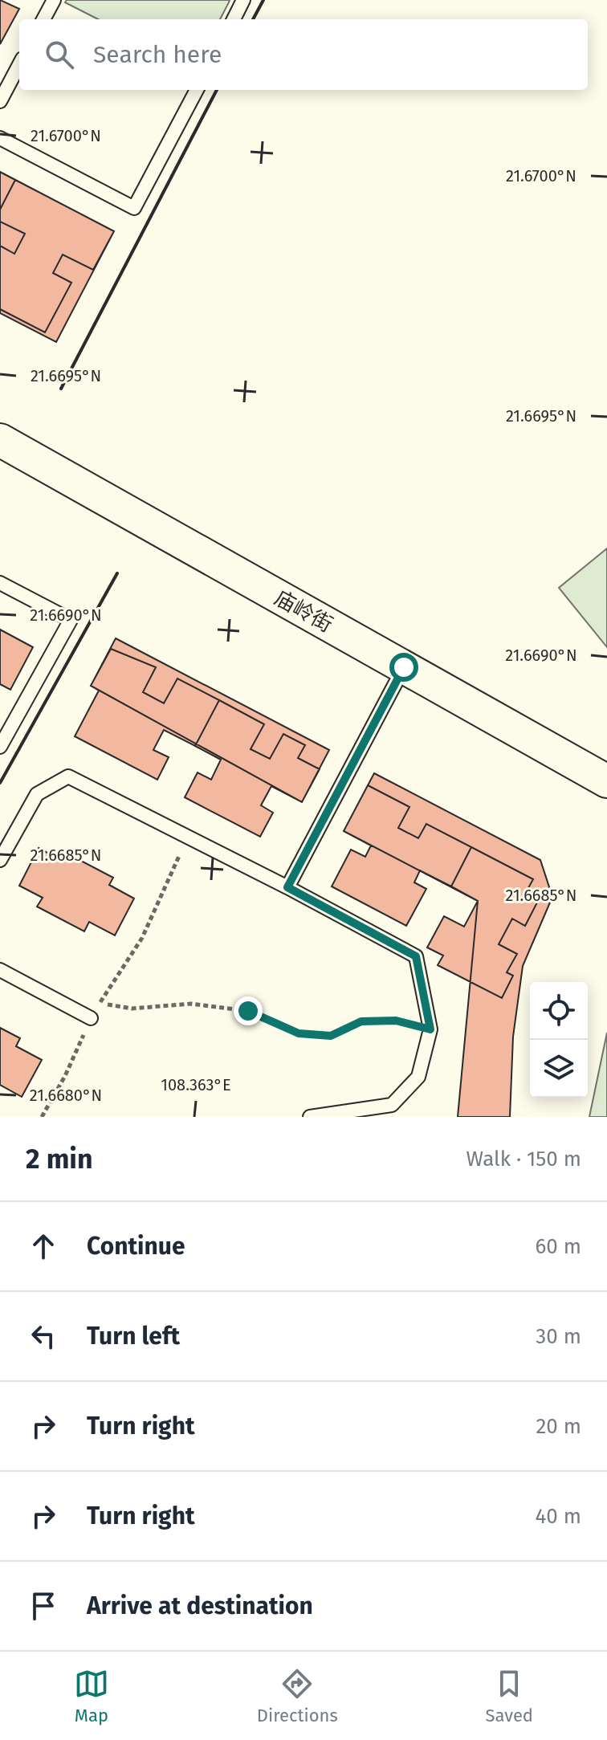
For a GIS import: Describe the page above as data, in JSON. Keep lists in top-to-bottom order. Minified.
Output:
{"streets":{"street":["庙岭街"]},"page":{"search":"Search here","heading":["2 min","Walk · 150 m"],"list":[["Continue","60 m"],["Turn left","30 m"],["Turn right","20 m"],["Turn right","40 m"],"Arrive at destination"],"nav":["Map","Directions","Saved"]},"coordinates":["21.6700°N","21.6695°N","21.6690°N","21.6685°N","108.363°E","21.6680°N"]}
